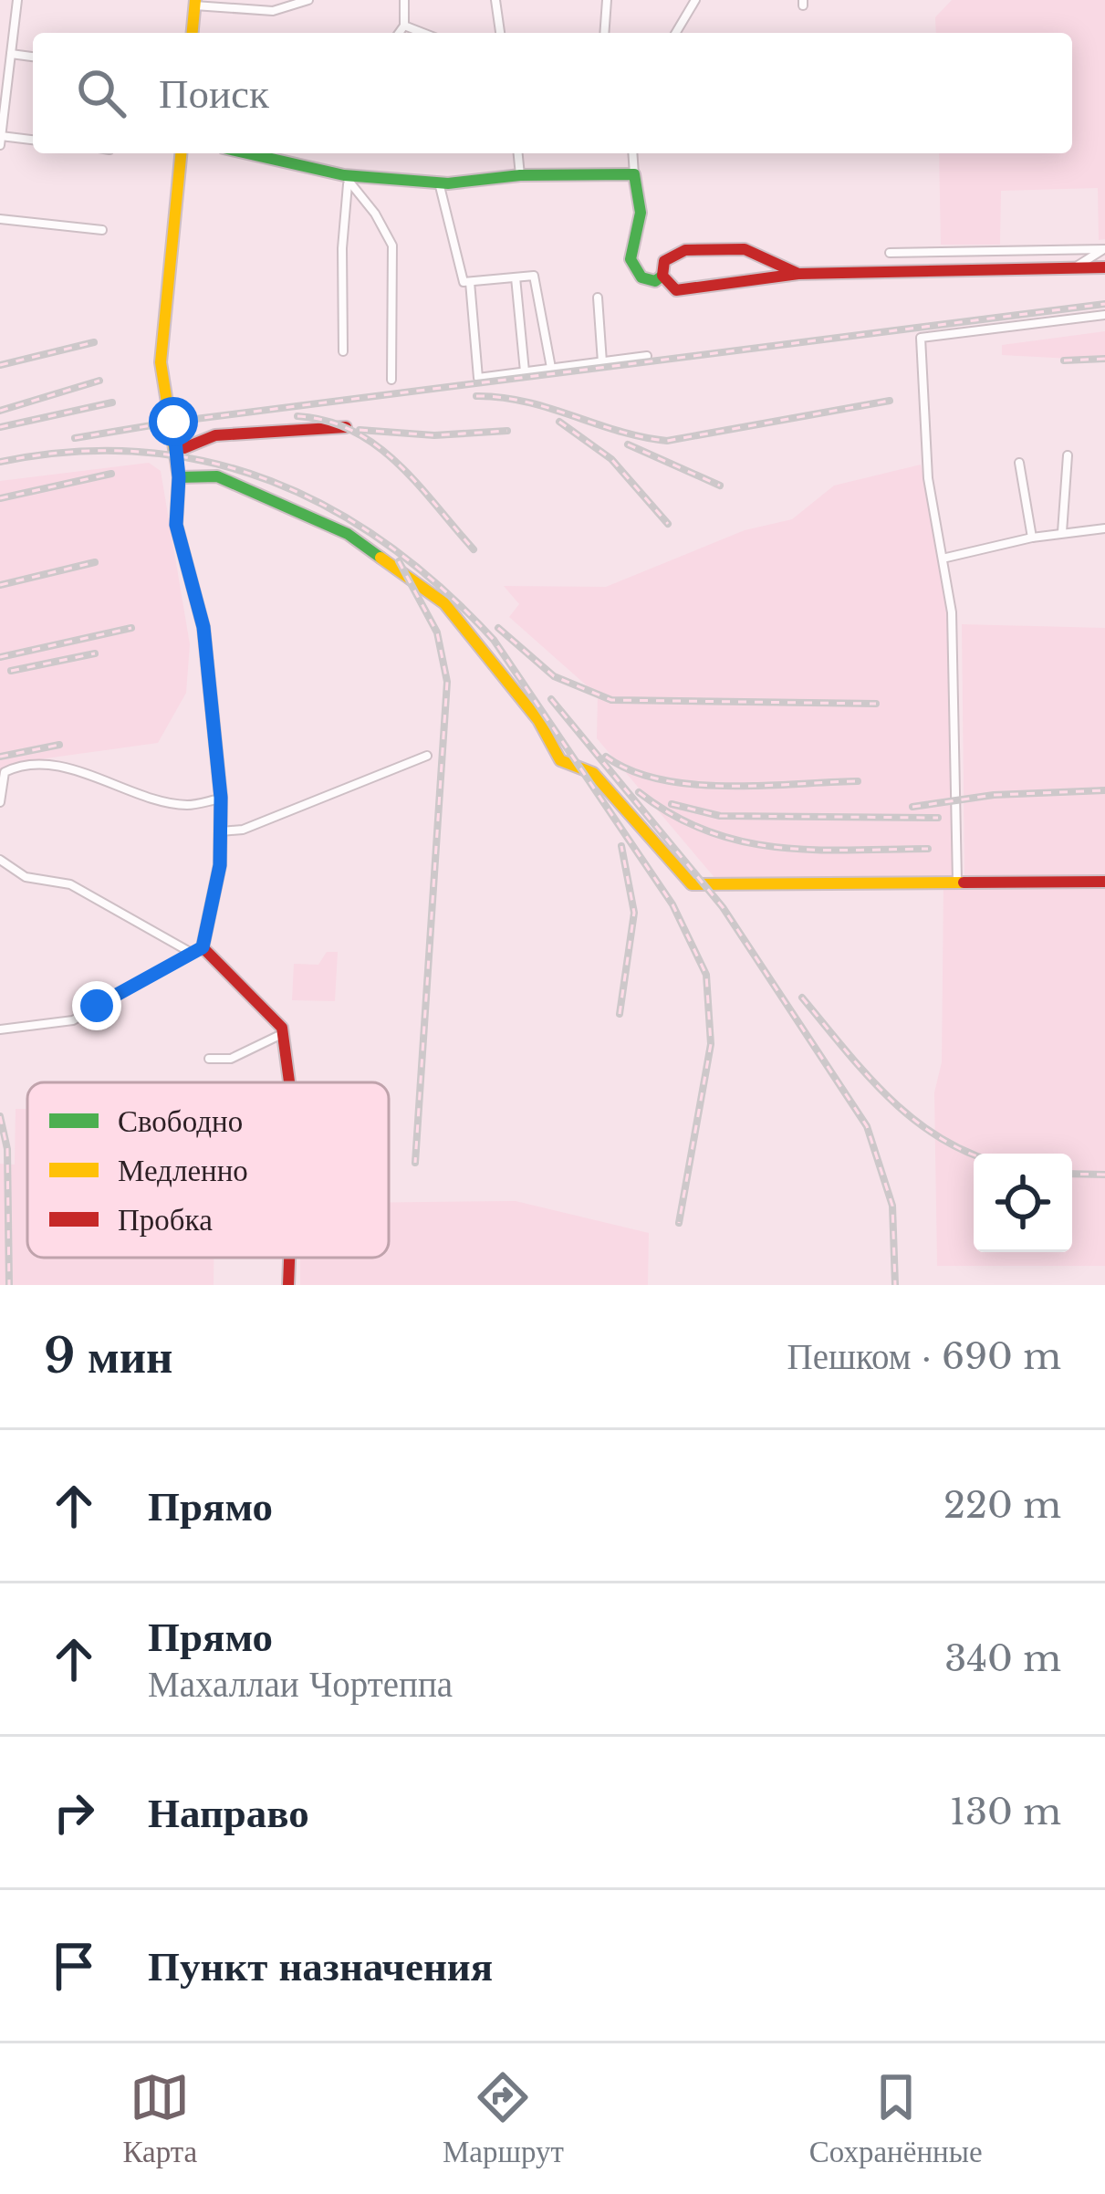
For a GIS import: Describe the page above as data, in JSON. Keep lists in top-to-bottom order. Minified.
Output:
{"legend":["Свободно","Медленно","Пробка"],"page":{"search":"Поиск","heading":["9 мин","Пешком · 690 m"],"list":[["Прямо","220 m"],["Прямо","Махаллаи Чортеппа","340 m"],["Направо","130 m"],"Пункт назначения"],"nav":["Карта","Маршрут","Сохранённые"]}}
